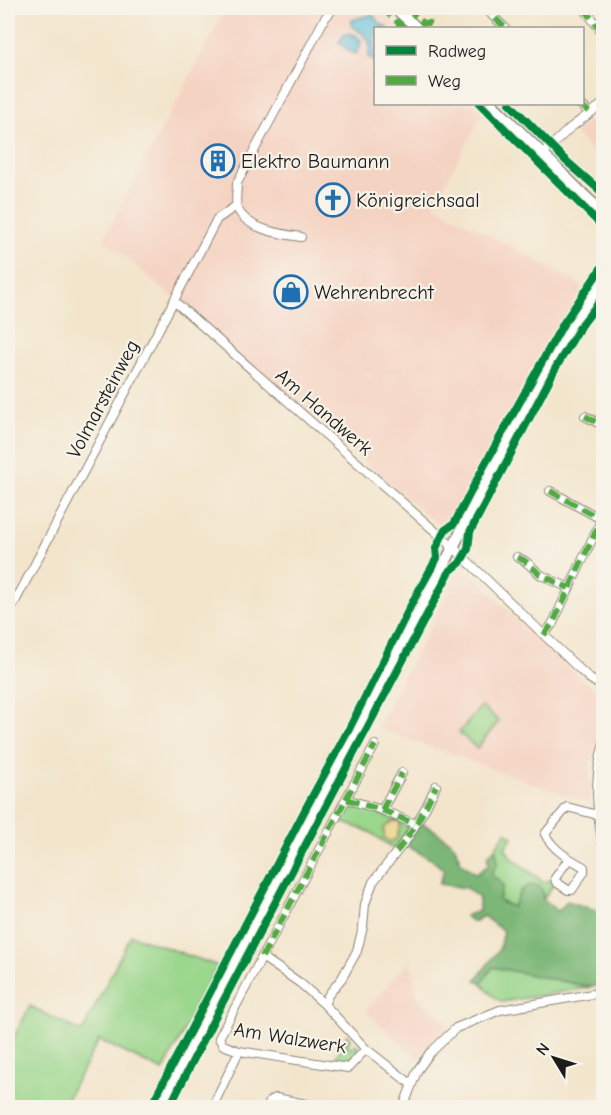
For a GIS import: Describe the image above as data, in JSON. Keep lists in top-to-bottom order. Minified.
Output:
{"streets":{"street":["Volmarsteinweg","Am Handwerk","Am Walzwerk"]},"crossings":[["Volmarsteinweg","Am Handwerk"]],"places":{"building":["Elektro Baumann"],"church":["Königreichsaal"],"shop":["Wehrenbrecht"]},"legend":["Radweg","Weg"],"north":"top left"}
